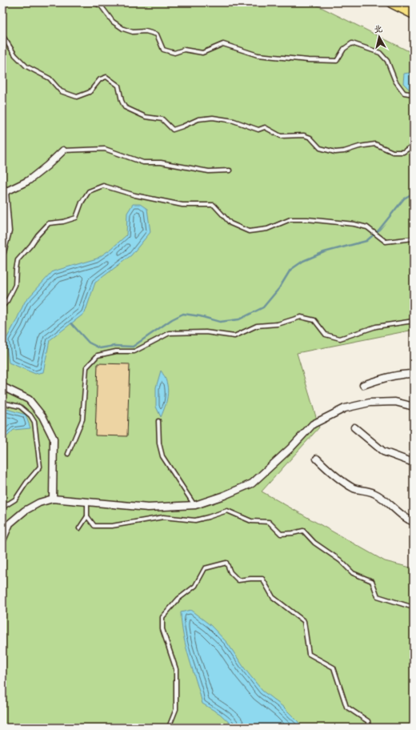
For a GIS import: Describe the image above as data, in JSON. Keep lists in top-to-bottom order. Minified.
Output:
{"north":"top"}
